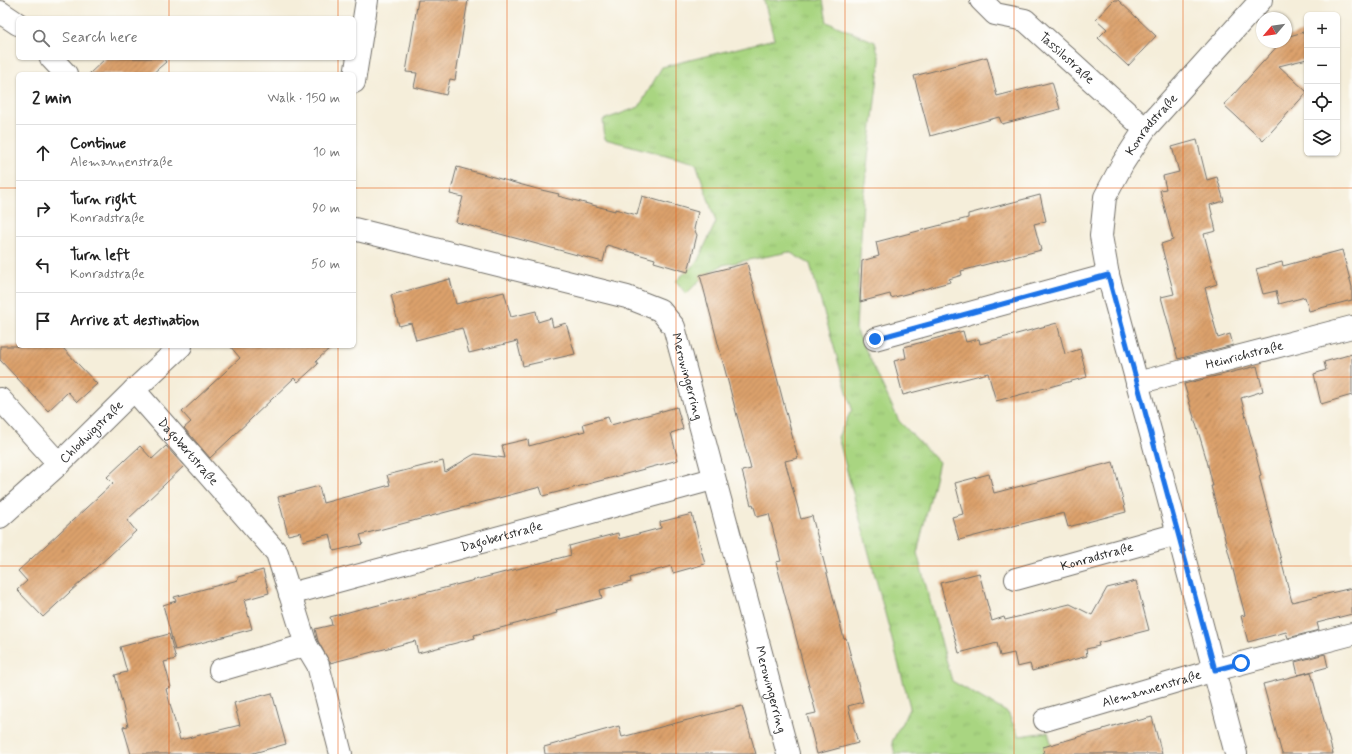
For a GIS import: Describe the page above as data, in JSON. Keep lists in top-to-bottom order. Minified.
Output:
{"streets":{"street":["Tassilostraße","Konradstraße","Heinrichstraße","Merowingerring","Chlodwigstraße","Dagobertstraße","Alemannenstraße"]},"crossings":[["Tassilostraße","Konradstraße"],["Konradstraße","Heinrichstraße"],["Konradstraße","Alemannenstraße"],["Merowingerring","Dagobertstraße"],["Chlodwigstraße","Dagobertstraße"]],"north":"bottom left","page":{"map_buttons":["+","−"],"search":"Search here","heading":["2 min","Walk · 150 m"],"list":[["Continue","Alemannenstraße","10 m"],["Turn right","Konradstraße","90 m"],["Turn left","Konradstraße","50 m"],"Arrive at destination"]}}
